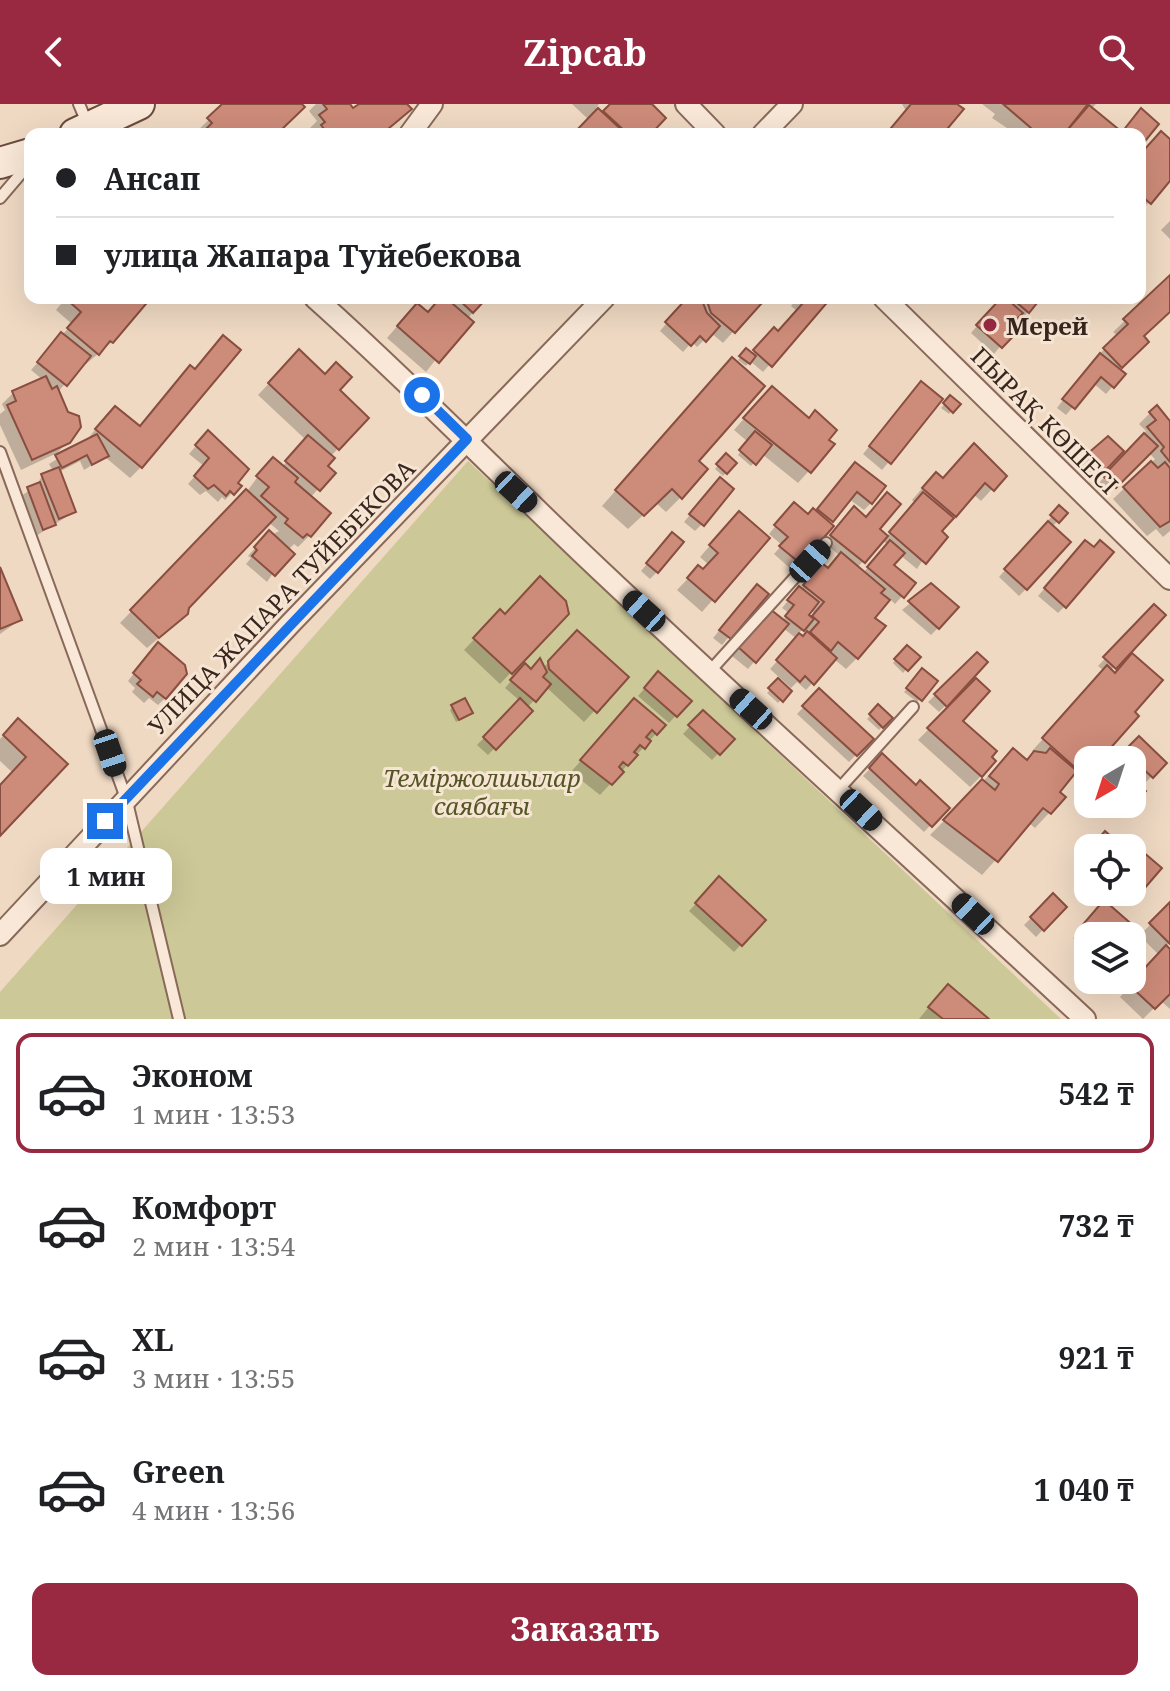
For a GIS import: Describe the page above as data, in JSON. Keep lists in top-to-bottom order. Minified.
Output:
{"streets":{"street":["ПЫРАҚ КӨШЕСІ","УЛИЦА ЖАПАРА ТУЙЕБЕКОВА"]},"parks":["Теміржолшылар саябағы"],"places":["Мерей"],"north":"bottom left","page":{"header":"Zipcab","banner":["Ансап","улица Жапара Туйебекова"],"bubble":"1 мин","list":[{"name":"Эконом","note":"1 мин · 13:53","value":"542 ₸"},{"name":"Комфорт","note":"2 мин · 13:54","value":"732 ₸"},{"name":"XL","note":"3 мин · 13:55","value":"921 ₸"},{"name":"Green","note":"4 мин · 13:56","value":"1 040 ₸"}],"buttons":"Заказать"}}
